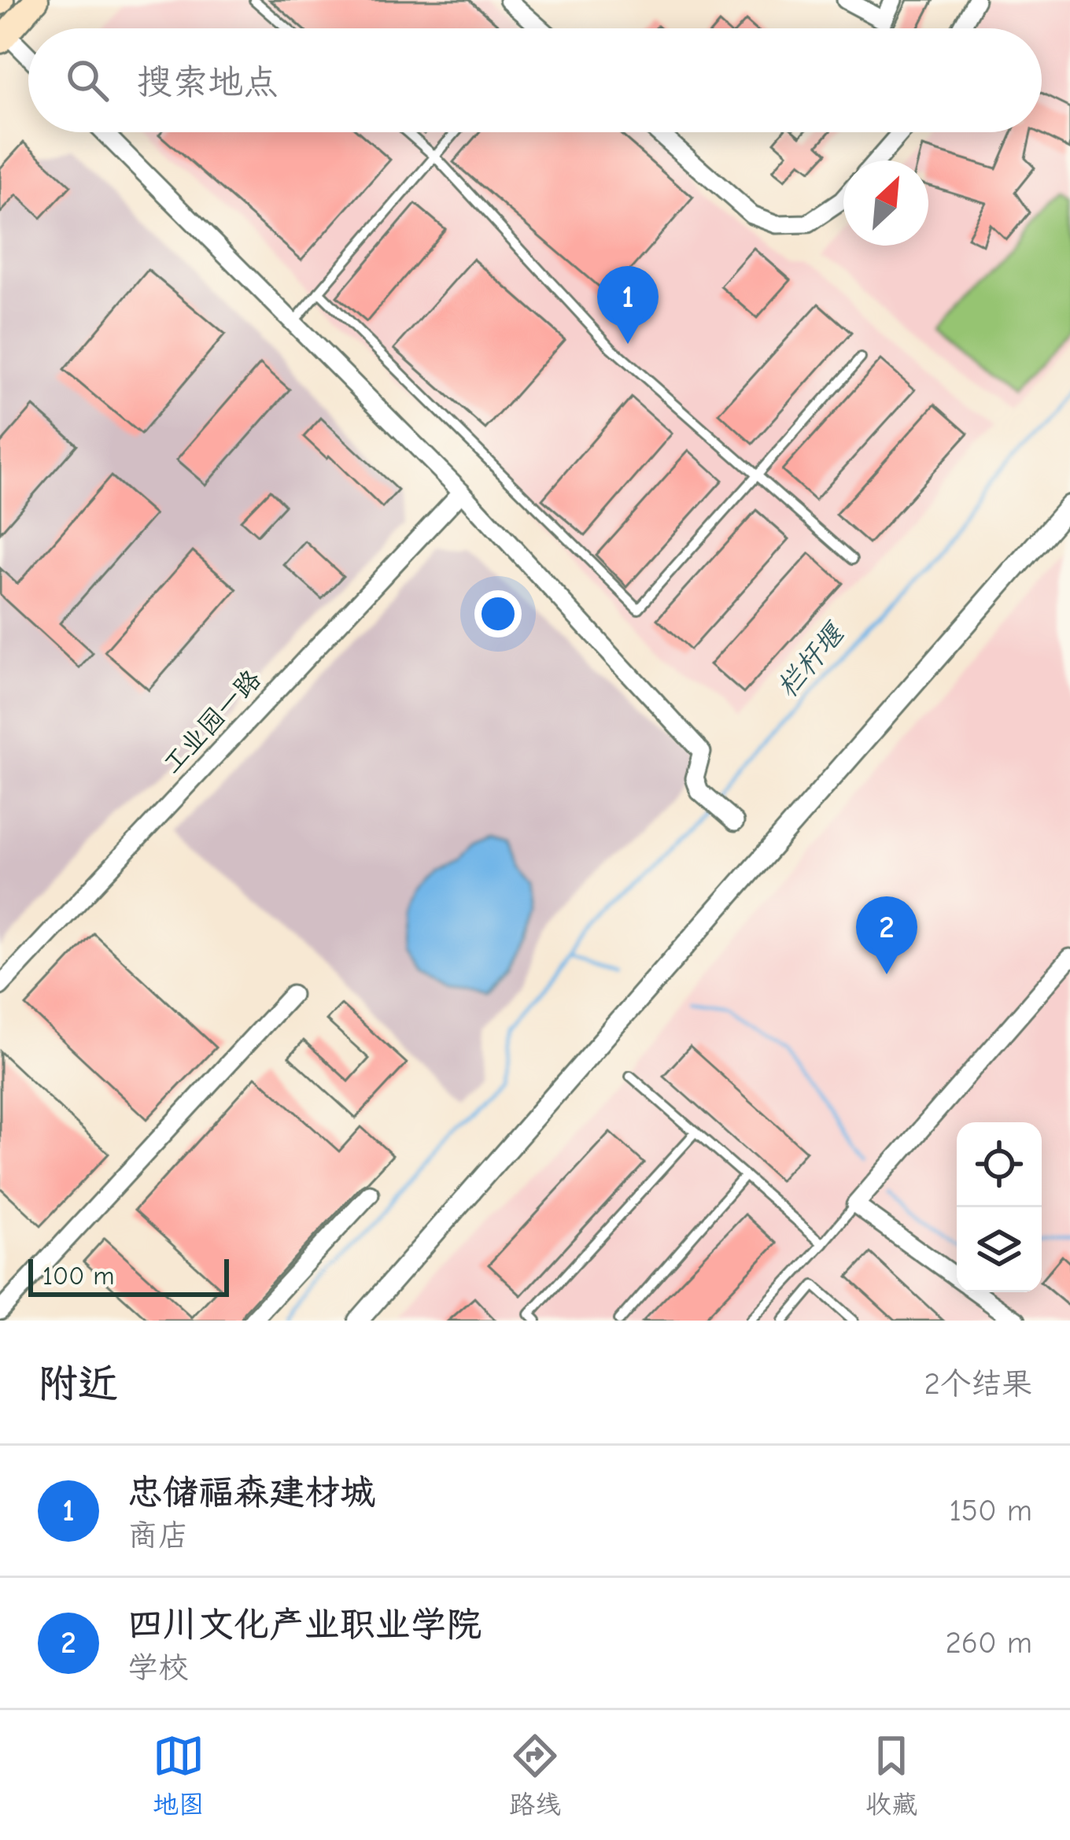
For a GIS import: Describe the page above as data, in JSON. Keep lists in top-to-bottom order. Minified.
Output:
{"streets":{"street":["工业园一路"]},"water":["栏杆堰"],"scale_bar":"100 m","north":"top right","page":{"search":"搜索地点","pins":["1","2"],"scale":"100 m","heading":["附近","2个结果"],"list":[{"mark":"1","name":"忠储福森建材城","note":"商店","value":"150 m"},{"mark":"2","name":"四川文化产业职业学院","note":"学校","value":"260 m"}],"nav":["地图","路线","收藏"]}}
